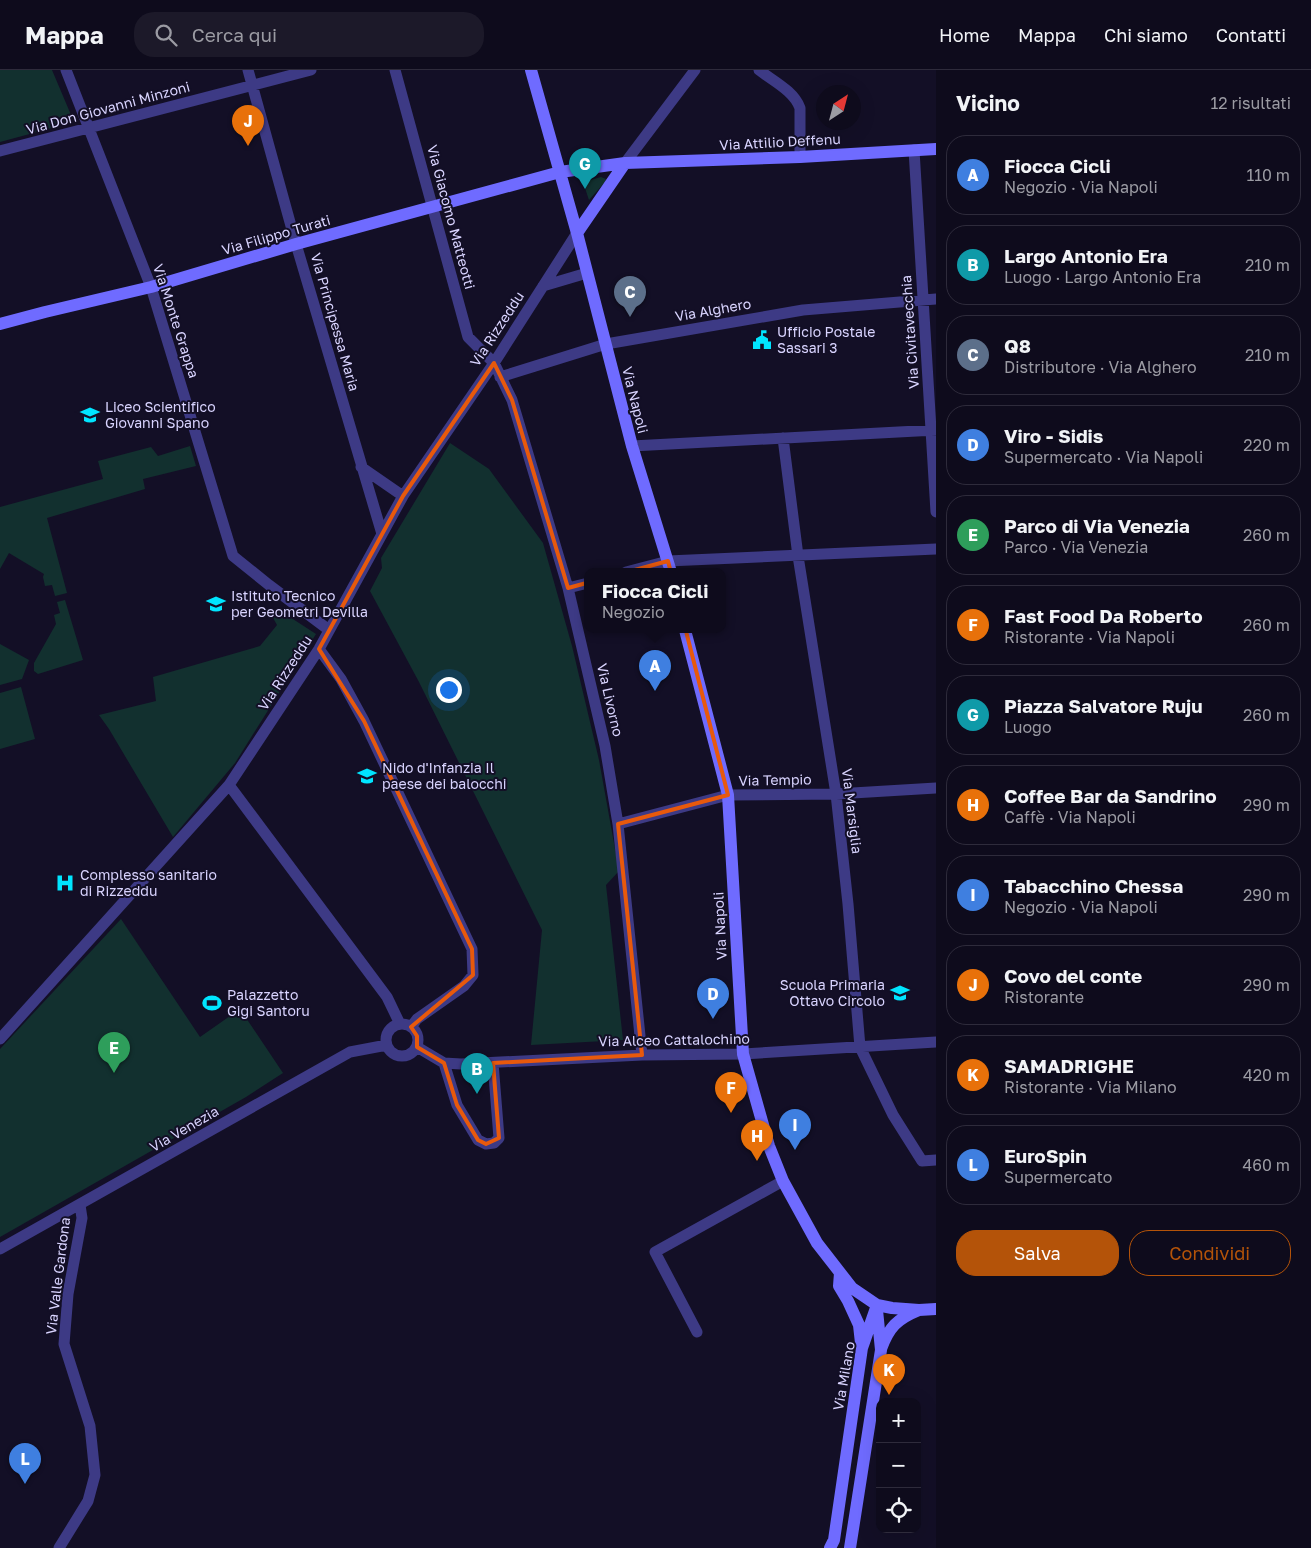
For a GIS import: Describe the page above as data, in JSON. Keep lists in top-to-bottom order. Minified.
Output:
{"streets":{"main road":["Via Attilio Deffenu","Via Filippo Turati","Via Napoli","Via Milano"],"street":["Via Don Giovanni Minzoni","Via Giacomo Matteotti","Via Alghero","Via Monte Grappa","Via Principessa Maria","Via Rizzeddu","Via Civitavecchia","Via Livorno","Via Tempio","Via Marsiglia","Via Alceo Cattalochino","Via Venezia","Via Valle Gardona"]},"crossings":[["Via Don Giovanni Minzoni","Via Monte Grappa"],["Via Don Giovanni Minzoni","Via Principessa Maria"],["Via Attilio Deffenu","Via Filippo Turati"],["Via Attilio Deffenu","Via Civitavecchia"],["Via Attilio Deffenu","Via Napoli"],["Via Giacomo Matteotti","Via Filippo Turati"],["Via Giacomo Matteotti","Via Rizzeddu"],["Via Giacomo Matteotti","Via Livorno"],["Via Filippo Turati","Via Monte Grappa"],["Via Filippo Turati","Via Principessa Maria"],["Via Filippo Turati","Via Napoli"],["Via Alghero","Via Civitavecchia"],["Via Alghero","Via Napoli"],["Via Alghero","Via Livorno"],["Via Monte Grappa","Via Rizzeddu"],["Via Principessa Maria","Via Rizzeddu"],["Via Rizzeddu","Via Napoli"],["Via Rizzeddu","Via Livorno"],["Via Napoli","Via Tempio"],["Via Napoli","Via Alceo Cattalochino"],["Via Napoli","Via Milano"],["Via Livorno","Via Tempio"],["Via Livorno","Via Alceo Cattalochino"],["Via Tempio","Via Marsiglia"],["Via Marsiglia","Via Alceo Cattalochino"],["Via Alceo Cattalochino","Via Venezia"],["Via Venezia","Via Valle Gardona"]],"places":{"public building":["Ufficio Postale Sassari 3"],"school or university":["Liceo Scientifico Giovanni Spano","Istituto Tecnico per Geometri Devilla","Nido d'Infanzia Il paese dei balocchi","Scuola Primaria Ottavo Circolo"],"hospital":["Complesso sanitario di Rizzeddu"],"sports":["Palazzetto Gigi Santoru"]},"north":"top right","page":{"header":"Mappa","search":"Cerca qui","nav":["Home","Mappa","Chi siamo","Contatti"],"heading":["Vicino","12 risultati"],"pins":["J","G","C","A","D","E","B","F","I","H","K","L"],"list":[{"mark":"A","name":"Fiocca Cicli","note":"Negozio · Via Napoli","value":"110 m"},{"mark":"B","name":"Largo Antonio Era","note":"Luogo · Largo Antonio Era","value":"210 m"},{"mark":"C","name":"Q8","note":"Distributore · Via Alghero","value":"210 m"},{"mark":"D","name":"Viro - Sidis","note":"Supermercato · Via Napoli","value":"220 m"},{"mark":"E","name":"Parco di Via Venezia","note":"Parco · Via Venezia","value":"260 m"},{"mark":"F","name":"Fast Food Da Roberto","note":"Ristorante · Via Napoli","value":"260 m"},{"mark":"G","name":"Piazza Salvatore Ruju","note":"Luogo","value":"260 m"},{"mark":"H","name":"Coffee Bar da Sandrino","note":"Caffè · Via Napoli","value":"290 m"},{"mark":"I","name":"Tabacchino Chessa","note":"Negozio · Via Napoli","value":"290 m"},{"mark":"J","name":"Covo del conte","note":"Ristorante","value":"290 m"},{"mark":"K","name":"SAMADRIGHE","note":"Ristorante · Via Milano","value":"420 m"},{"mark":"L","name":"EuroSpin","note":"Supermercato","value":"460 m"}],"popup":["Fiocca Cicli","Negozio"],"buttons":["Salva","Condividi"],"map_buttons":["+","−"]}}
